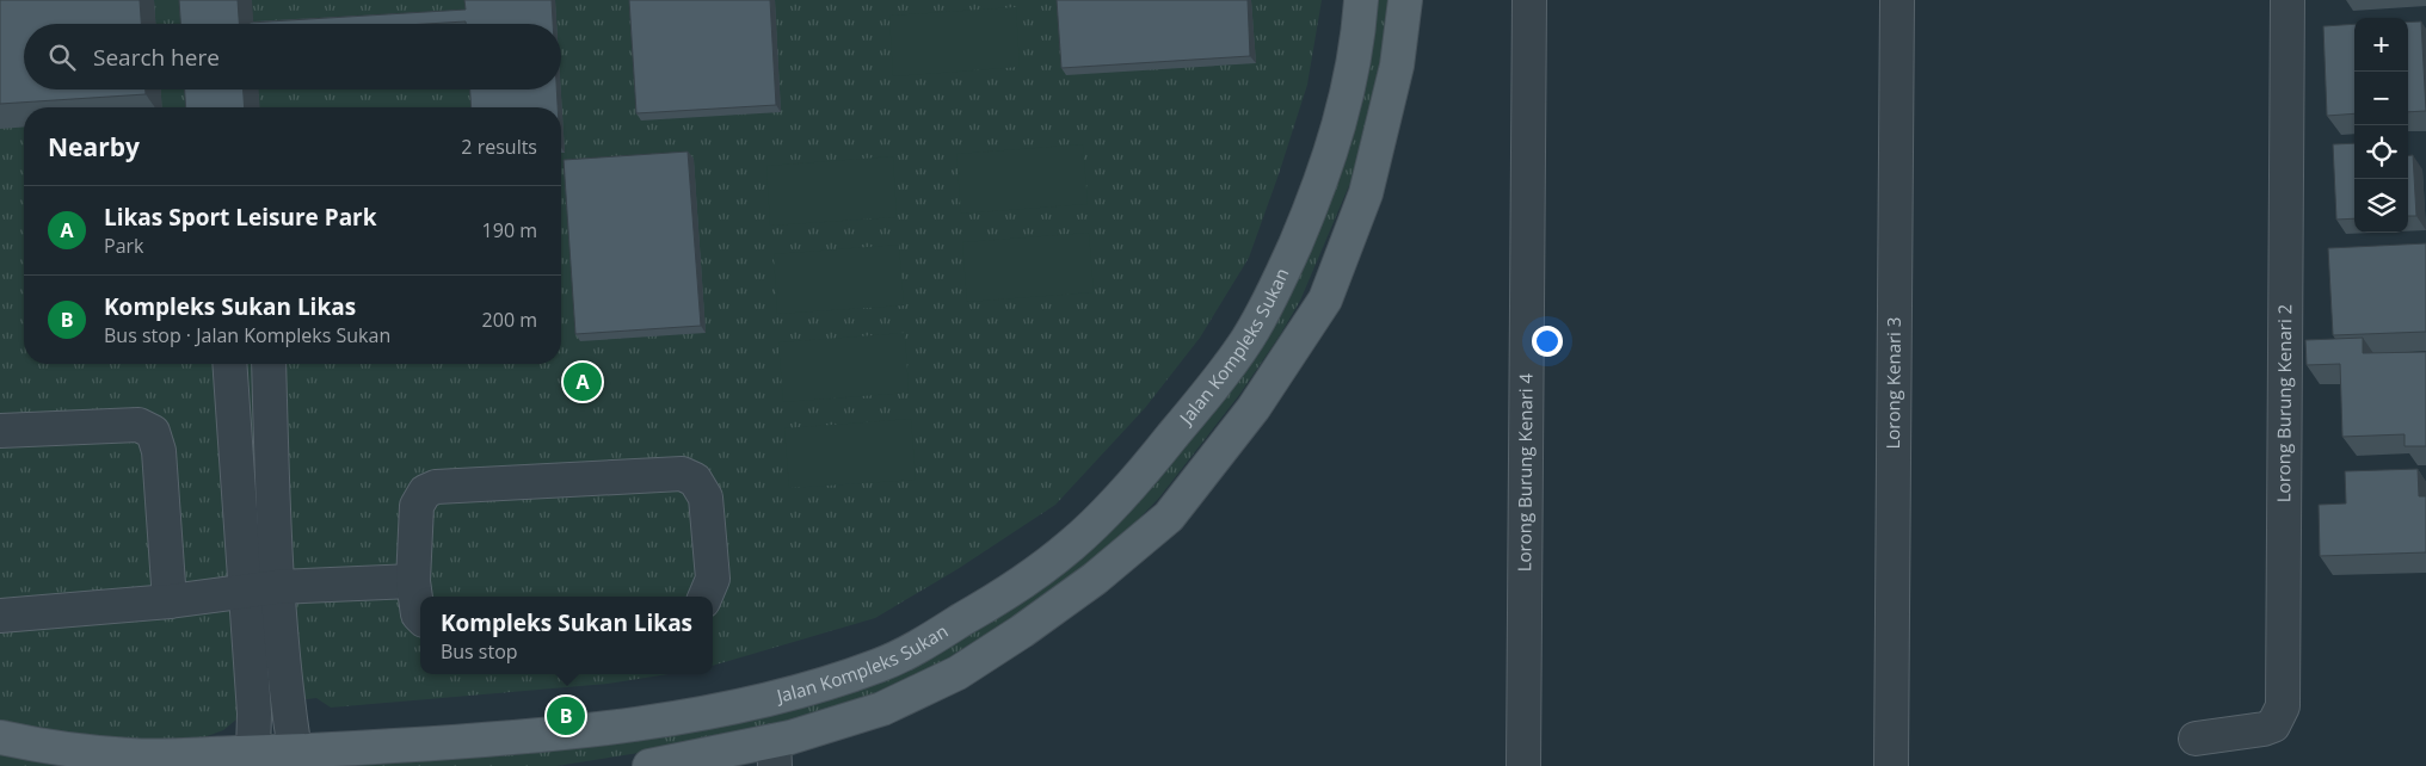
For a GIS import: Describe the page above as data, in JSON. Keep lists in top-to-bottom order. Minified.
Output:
{"streets":{"main road":["Jalan Kompleks Sukan"],"street":["Lorong Kenari 3","Lorong Burung Kenari 2","Lorong Burung Kenari 4"]},"page":{"map_buttons":["+","−"],"search":"Search here","heading":["Nearby","2 results"],"list":[{"mark":"A","name":"Likas Sport Leisure Park","note":"Park","value":"190 m"},{"mark":"B","name":"Kompleks Sukan Likas","note":"Bus stop · Jalan Kompleks Sukan","value":"200 m"}],"pins":["A","B"],"popup":["Kompleks Sukan Likas","Bus stop"]}}
